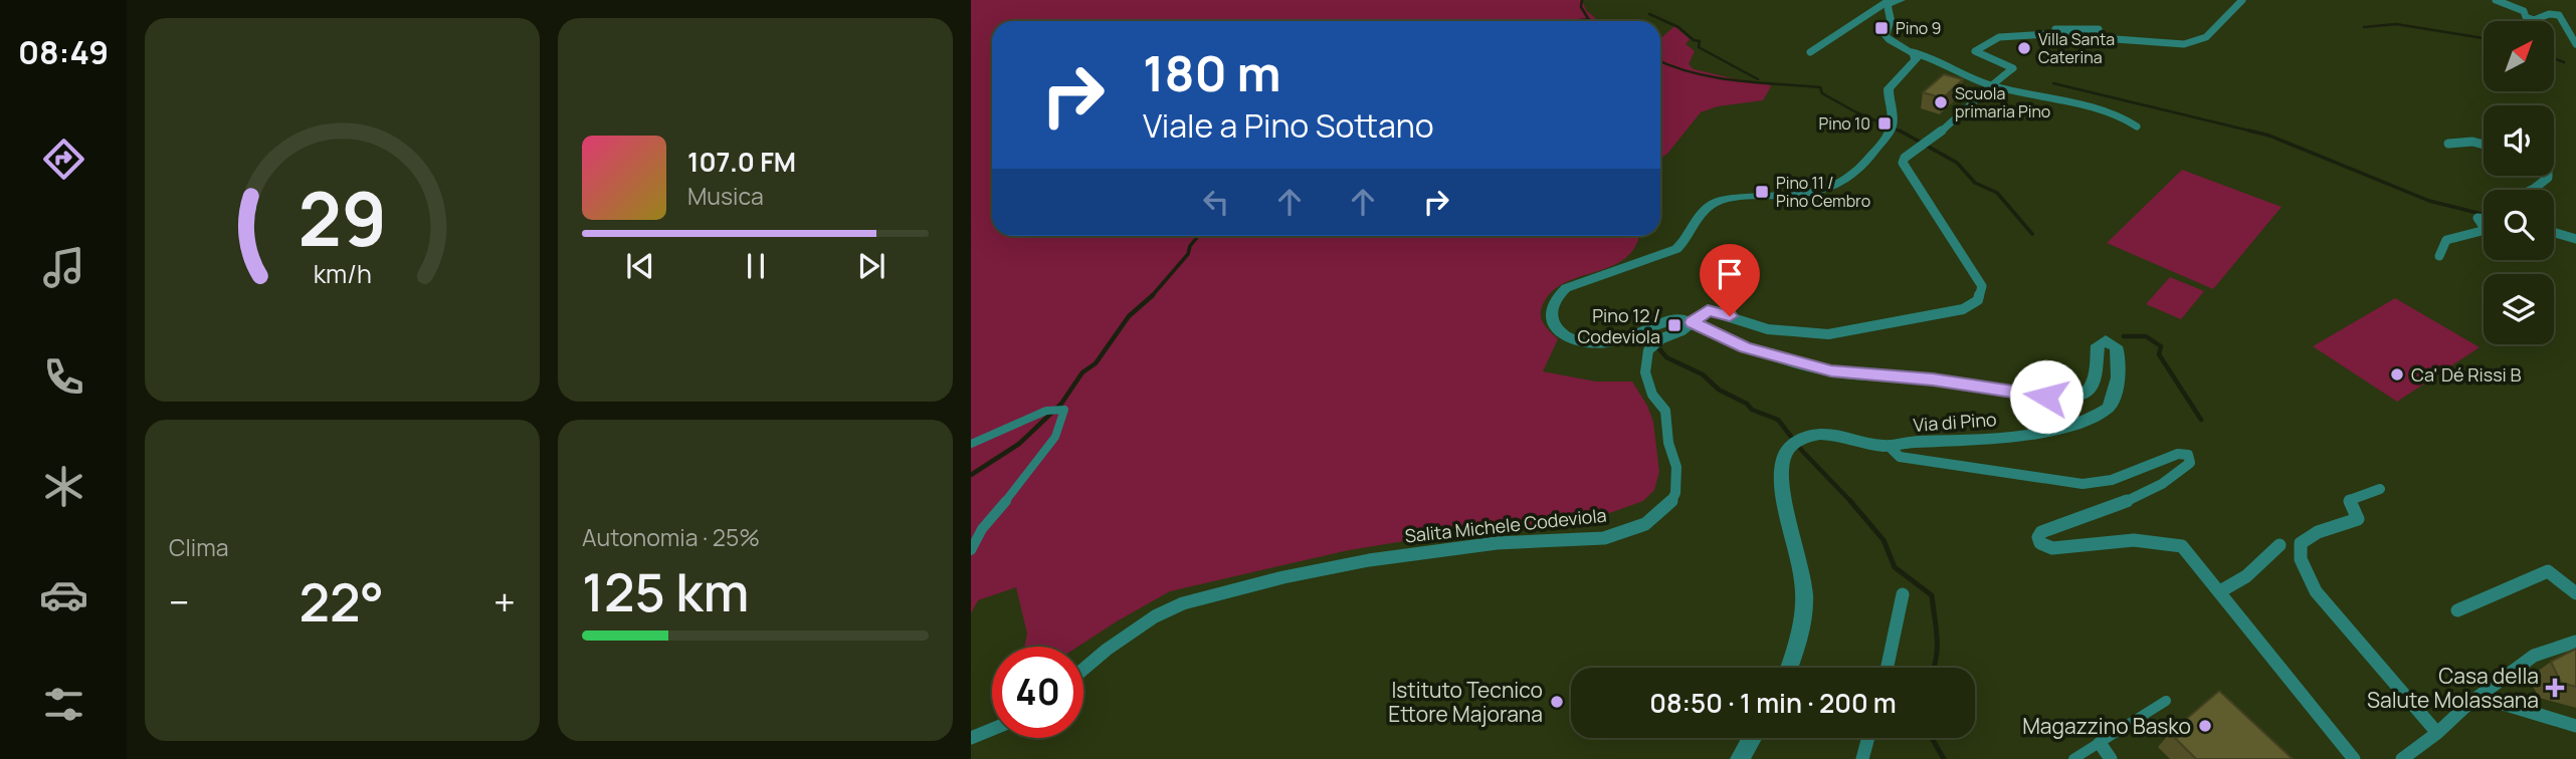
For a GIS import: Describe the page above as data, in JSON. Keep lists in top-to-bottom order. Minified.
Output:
{"streets":{"street":["Via di Pino","Salita Michele Codeviola"]},"crossings":[["Via di Pino","Salita Michele Codeviola"]],"places":{"transit":["Pino 9","Pino 10","Pino 11 / Pino Cembro","Pino 12 / Codeviola"],"other":["Villa Santa Caterina","Scuola primaria Pino","Ca' Dé Rissi B","Istituto Tecnico Ettore Majorana","Magazzino Basko"],"health":["Casa della Salute Molassana"]},"north":"top right","page":{"tabs":"08:49","turn":["180 m","Viale a Pino Sottano"],"song":["107.0 FM","Musica"],"tile":["Clima",["Autonomia · 25%","125 km"]],"heat":["−","22°","+"],"limit":"40","trip":"08:50 · 1 min · 200 m","gauge":["29","km/h"]}}
